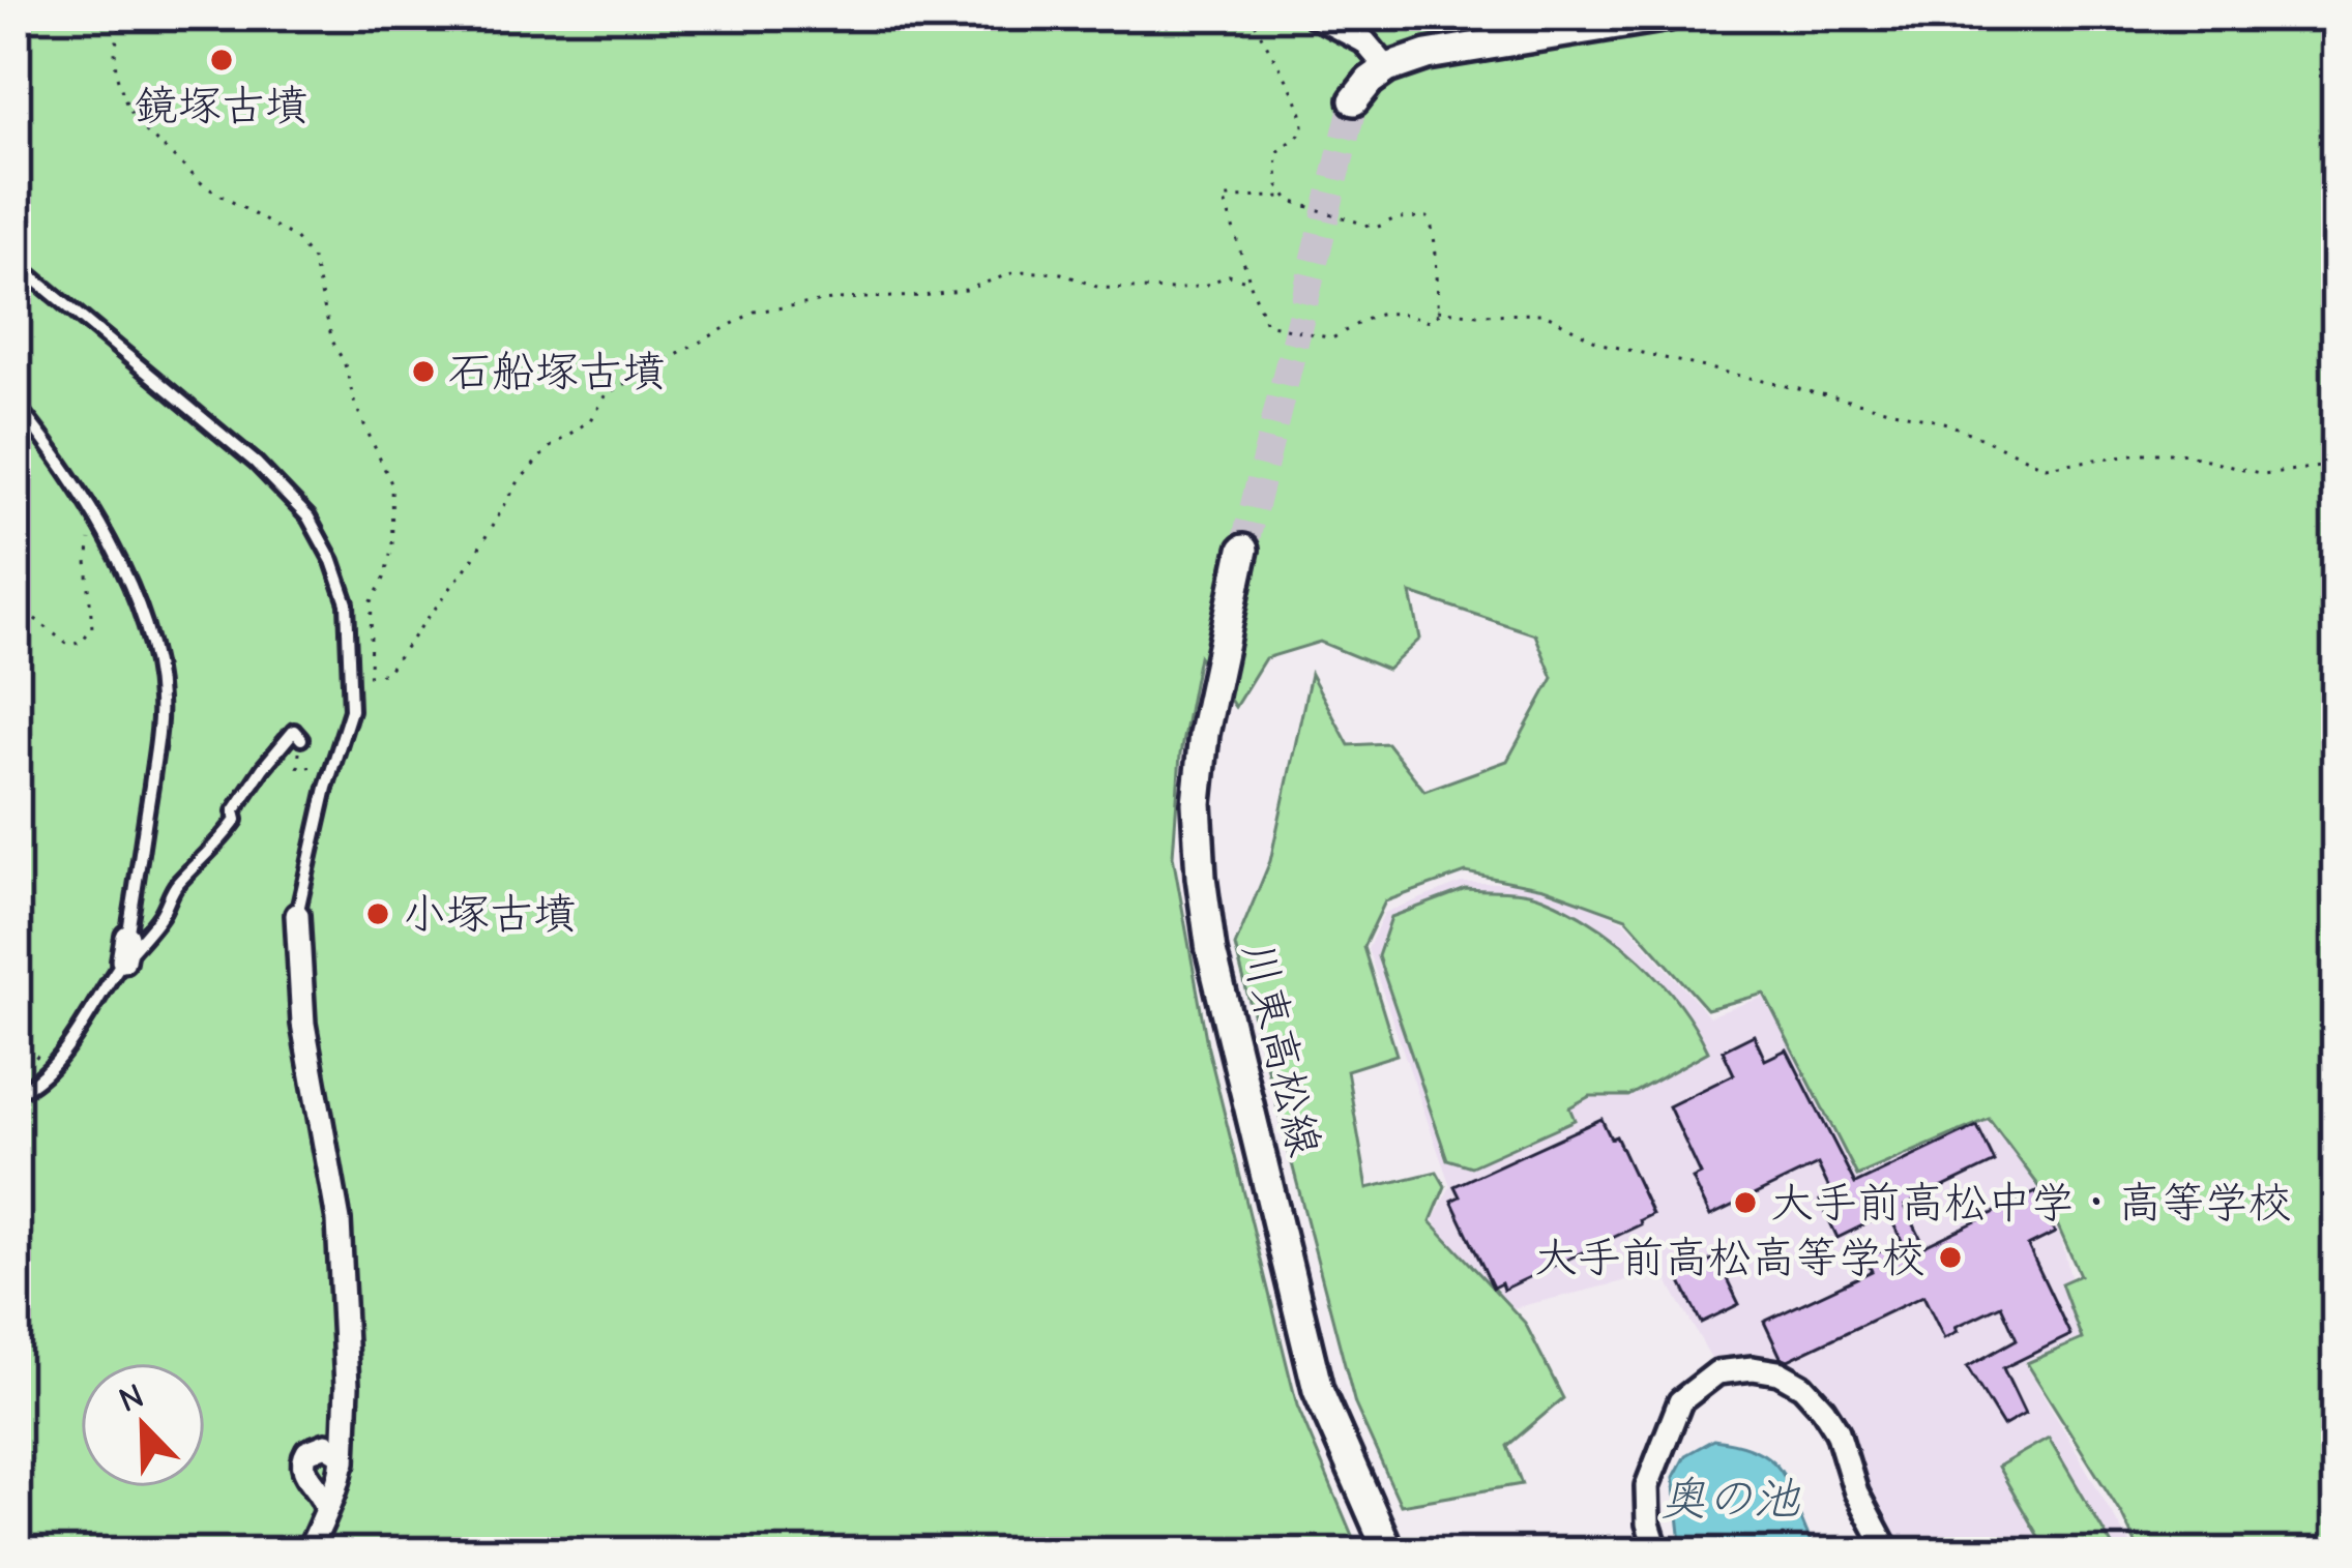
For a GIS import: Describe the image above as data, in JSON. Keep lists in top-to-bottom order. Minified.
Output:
{"streets":{"main road":["川東高松線"]},"water":["奥の池"],"places":["鏡塚古墳","石船塚古墳","小塚古墳","大手前高松中学・高等学校","大手前高松高等学校"],"north":"top left"}
